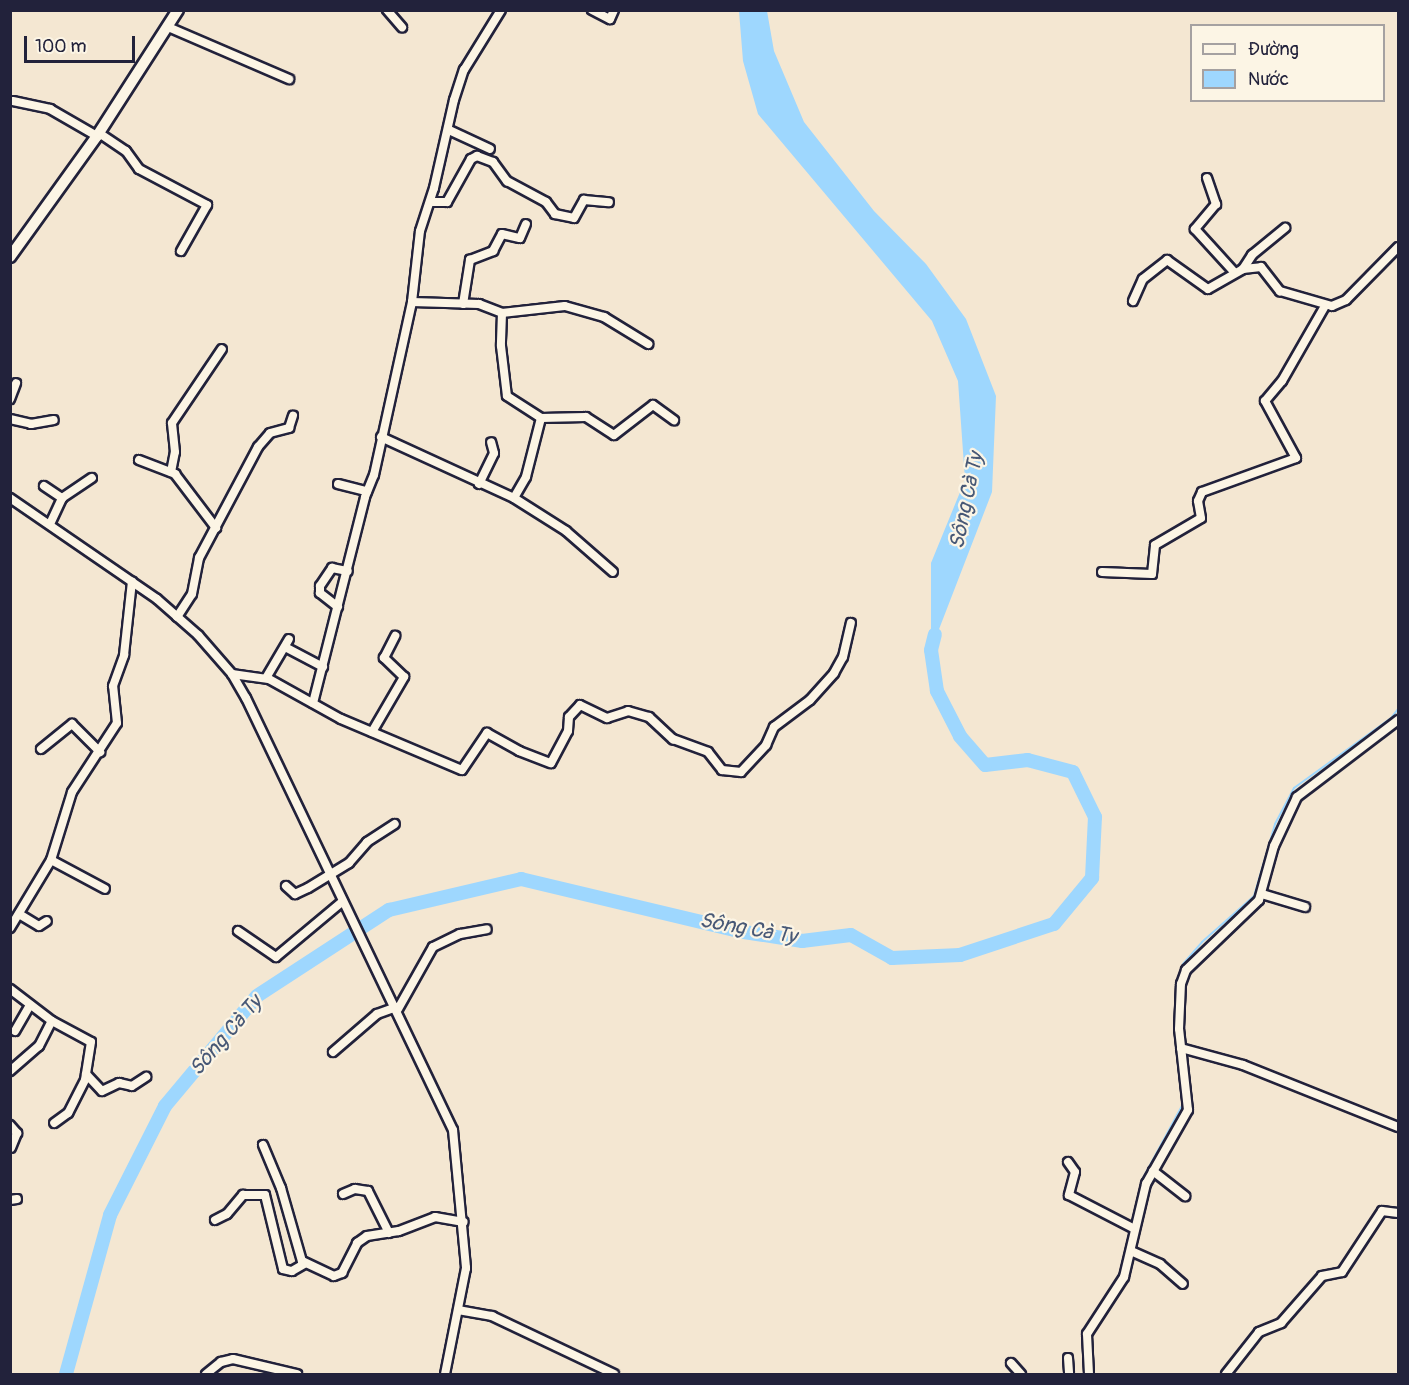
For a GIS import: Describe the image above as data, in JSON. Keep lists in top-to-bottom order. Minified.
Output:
{"water":["Sông Cà Ty"],"legend":["Đường","Nước"],"scale_bar":"100 m"}
